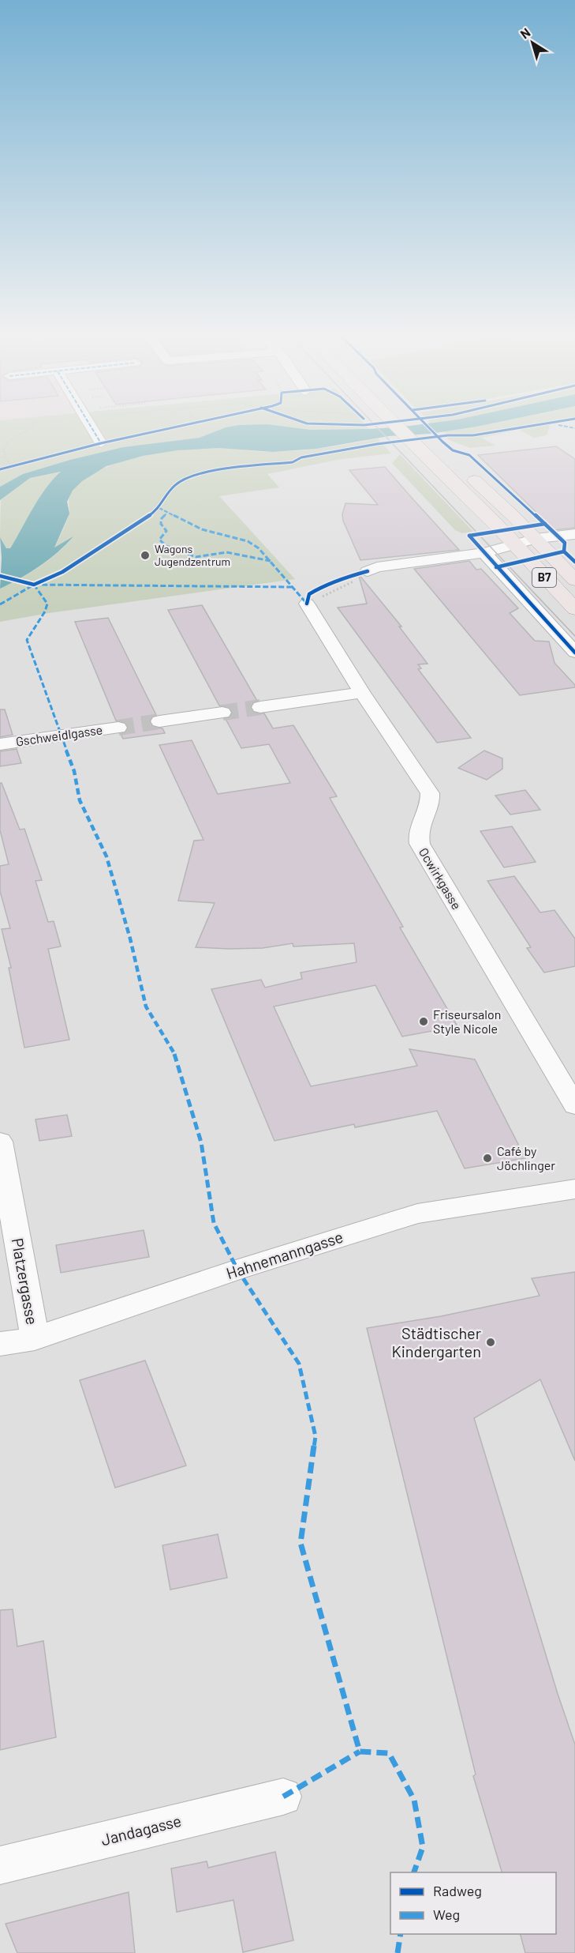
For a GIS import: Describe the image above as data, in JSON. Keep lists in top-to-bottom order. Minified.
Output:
{"streets":{"main road":["B7"],"street":["Gschweidlgasse","Ocwirkgasse","Hahnemanngasse","Platzergasse","Jandagasse"]},"crossings":[["Hahnemanngasse","Platzergasse"]],"places":["Wagons Jugendzentrum","Friseursalon Style Nicole","Café by Jöchlinger","Städtischer Kindergarten"],"legend":["Radweg","Weg"],"north":"top left"}
